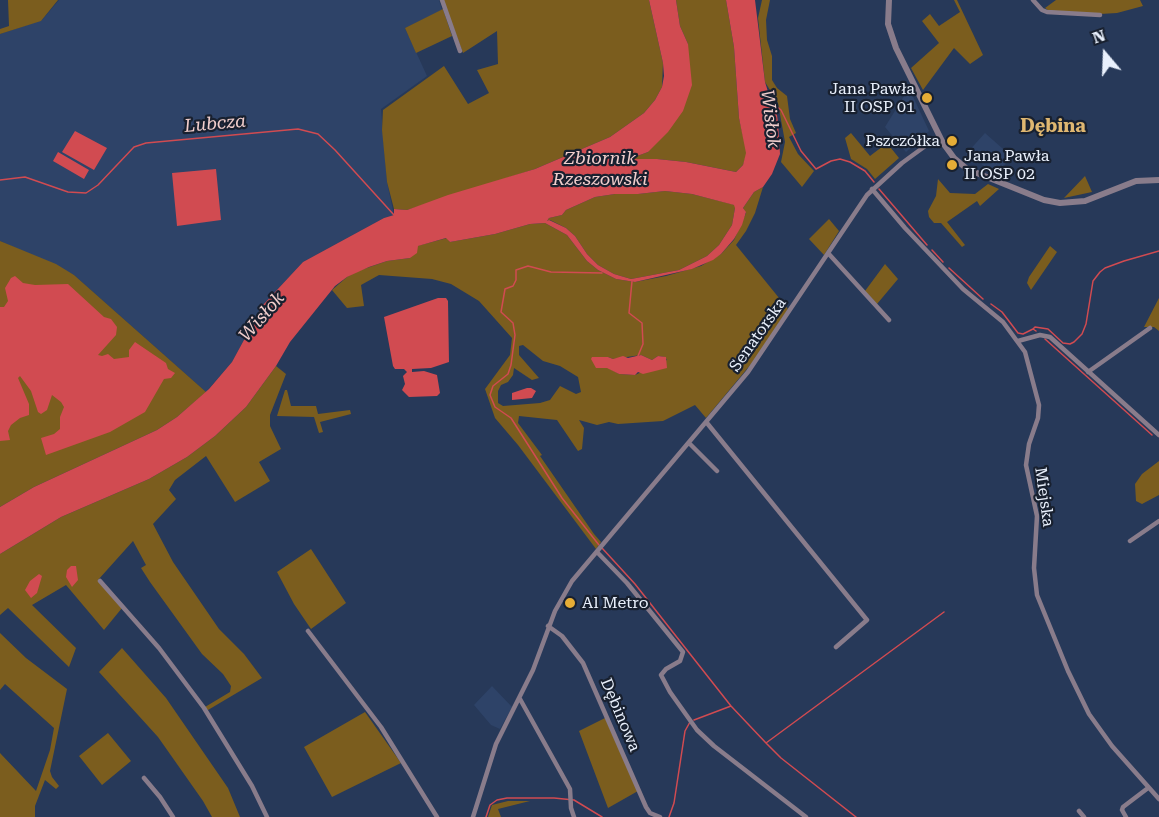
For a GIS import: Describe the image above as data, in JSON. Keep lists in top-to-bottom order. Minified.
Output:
{"streets":{"street":["Senatorska","Miejska","Dębinowa"]},"crossings":[["Senatorska","Miejska"],["Senatorska","Dębinowa"]],"districts":["Dębina"],"water":["Wisłok","Lubcza","Zbiornik Rzeszowski"],"places":["Jana Pawła II OSP 01","Pszczółka","Jana Pawła II OSP 02","Al Metro"],"north":"top"}
